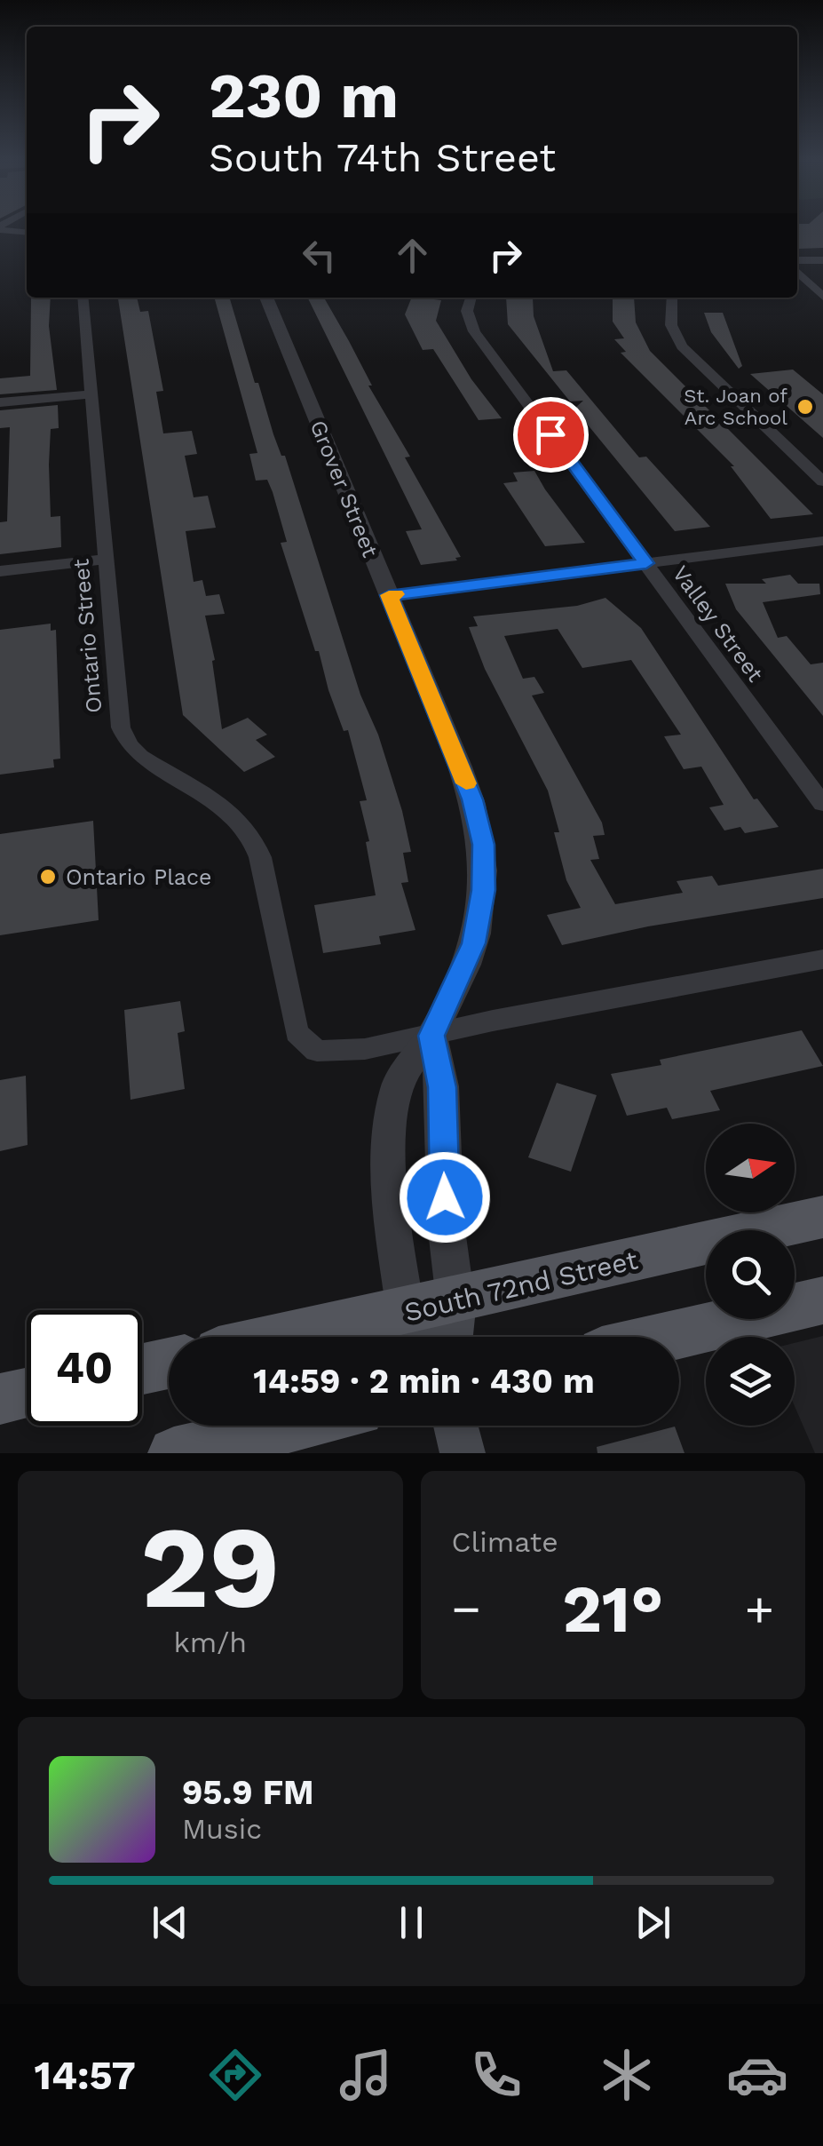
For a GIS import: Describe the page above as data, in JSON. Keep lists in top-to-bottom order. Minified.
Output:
{"streets":{"main road":["South 72nd Street"],"street":["Grover Street","Valley Street","Ontario Street"]},"crossings":[["Grover Street","Ontario Street"],["Grover Street","South 72nd Street"]],"places":["St. Joan of Arc School","Ontario Place"],"north":"right","page":{"turn":["230 m","South 74th Street"],"limit":"40","trip":"14:59 · 2 min · 430 m","tile":[["29","km/h"],"Climate"],"heat":["−","21°","+"],"song":["95.9 FM","Music"],"tabs":"14:57"}}
